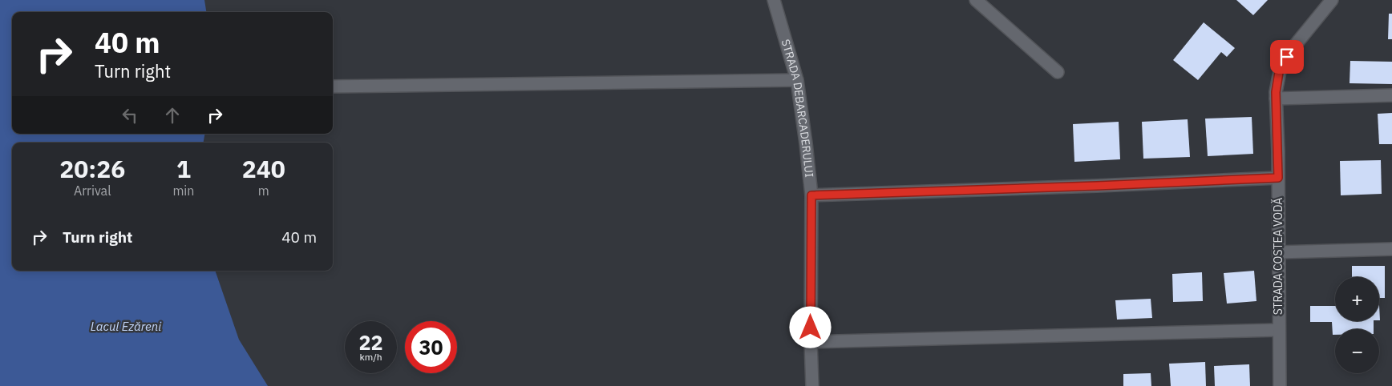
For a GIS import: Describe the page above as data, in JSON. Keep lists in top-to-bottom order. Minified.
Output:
{"streets":{"street":["STRADA DEBARCADERULUI","STRADA COSTEA VODĂ"]},"water":["Lacul Ezăreni"],"page":{"turn":["40 m","Turn right"],"eta":["20:26","Arrival","1","min","240","m"],"list":[{"name":"Turn right","value":"40 m"}],"map_buttons":["+","−"],"speed":"22 km/h","limit":"30"}}
